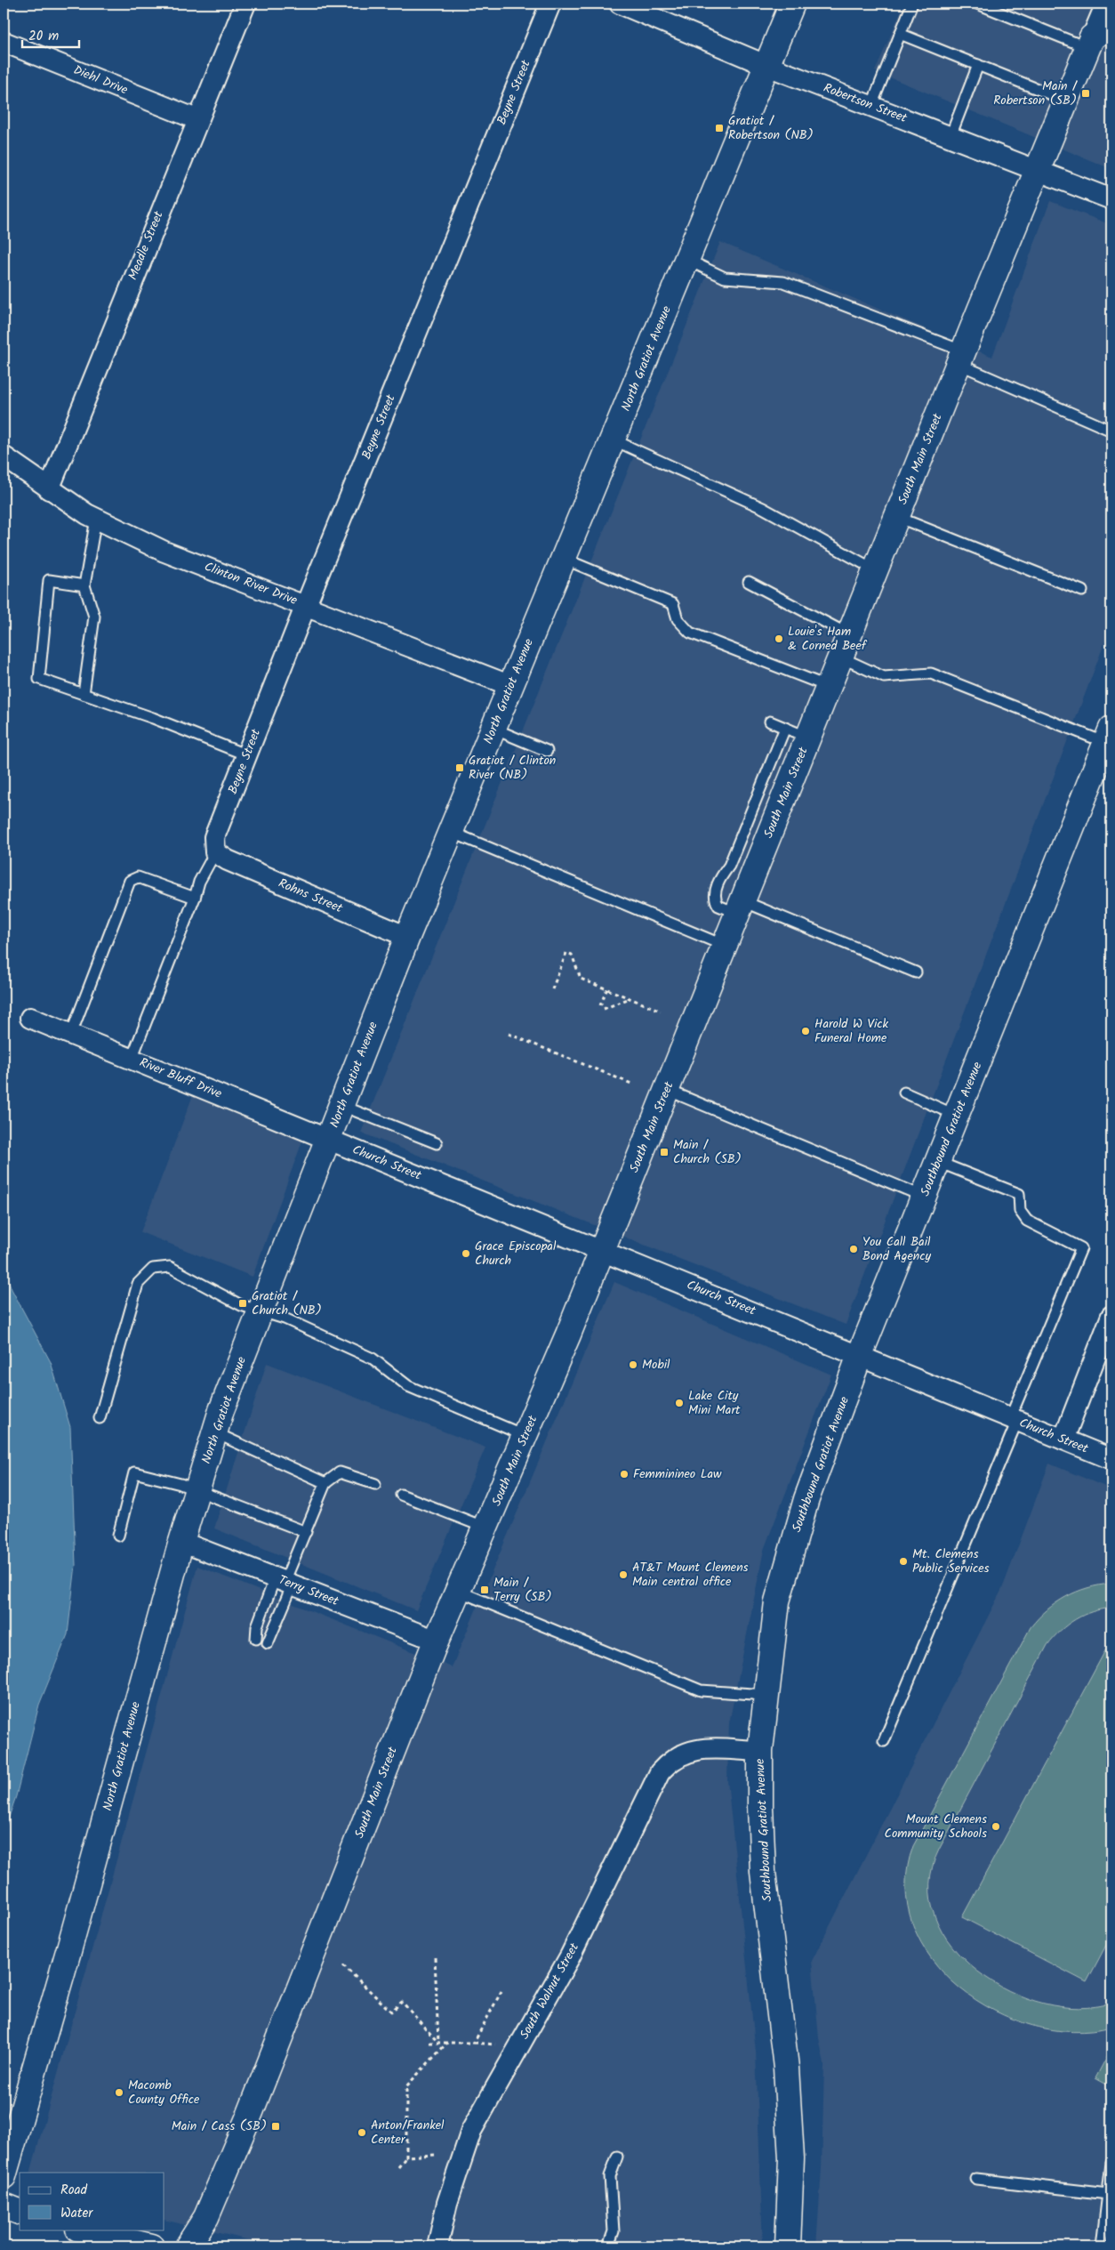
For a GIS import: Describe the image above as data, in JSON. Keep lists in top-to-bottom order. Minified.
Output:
{"streets":{"main road":["North Gratiot Avenue","South Main Street","Southbound Gratiot Avenue"],"street":["Diehl Drive","Beyne Street","Robertson Street","Meadle Street","Clinton River Drive","Rohns Street","River Bluff Drive","Church Street","Terry Street","South Walnut Street"]},"crossings":[["Diehl Drive","Meadle Street"],["Beyne Street","Clinton River Drive"],["Beyne Street","Rohns Street"],["Robertson Street","North Gratiot Avenue"],["Robertson Street","South Main Street"],["Meadle Street","Clinton River Drive"],["North Gratiot Avenue","Clinton River Drive"],["North Gratiot Avenue","Rohns Street"],["North Gratiot Avenue","River Bluff Drive"],["North Gratiot Avenue","Church Street"],["North Gratiot Avenue","Terry Street"],["South Main Street","Church Street"],["South Main Street","Terry Street"],["River Bluff Drive","Church Street"],["Southbound Gratiot Avenue","Church Street"],["Southbound Gratiot Avenue","South Walnut Street"]],"places":{"transit":["Main / Robertson (SB)","Gratiot / Robertson (NB)","Gratiot / Clinton River (NB)","Main / Church (SB)","Gratiot / Church (NB)","Main / Terry (SB)","Main / Cass (SB)"],"other":["Louie's Ham & Corned Beef","Harold W Vick Funeral Home","You Call Bail Bond Agency","Grace Episcopal Church","Mobil","Lake City Mini Mart","Femminineo Law","Mt. Clemens Public Services","AT&T Mount Clemens Main central office","Mount Clemens Community Schools","Macomb County Office","Anton/Frankel Center"]},"legend":["Road","Water"],"scale_bar":"20 m"}
